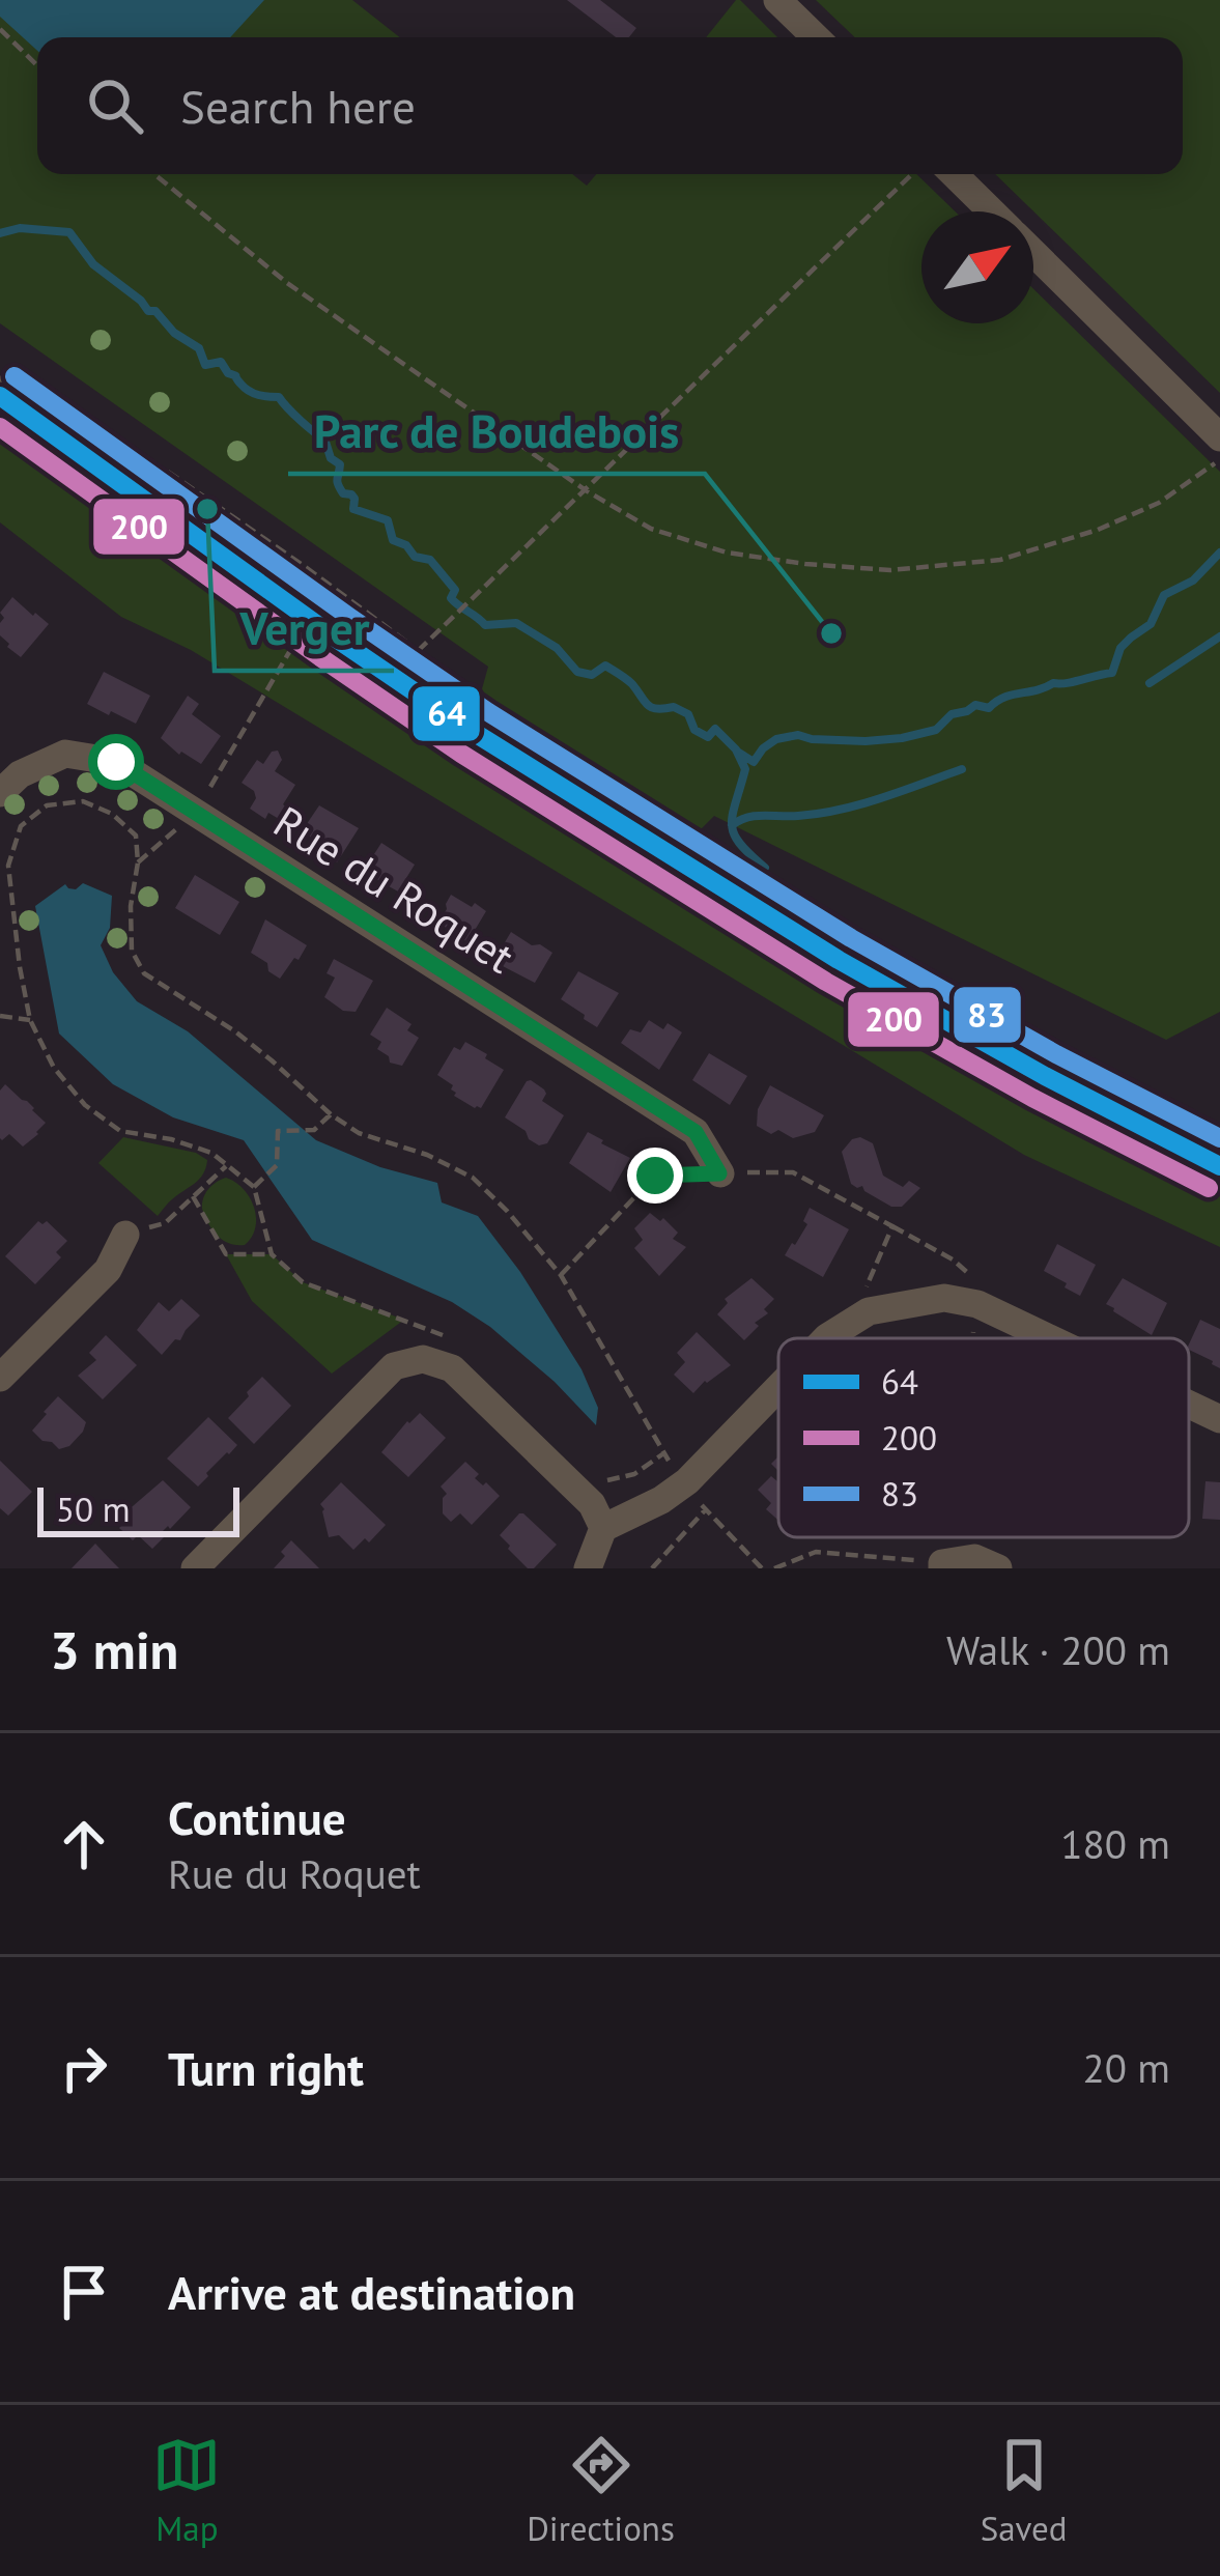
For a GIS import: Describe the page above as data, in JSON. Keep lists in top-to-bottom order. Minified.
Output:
{"streets":{"street":["Rue du Roquet"]},"places":["Verger","Parc de Boudebois"],"lines":["transit line 83","transit line 64","transit line 200"],"legend":["64","200","83"],"scale_bar":"50 m","north":"top right","page":{"search":"Search here","scale":"50 m","heading":["3 min","Walk · 200 m"],"list":[["Continue","Rue du Roquet","180 m"],["Turn right","20 m"],"Arrive at destination"],"nav":["Map","Directions","Saved"]}}
